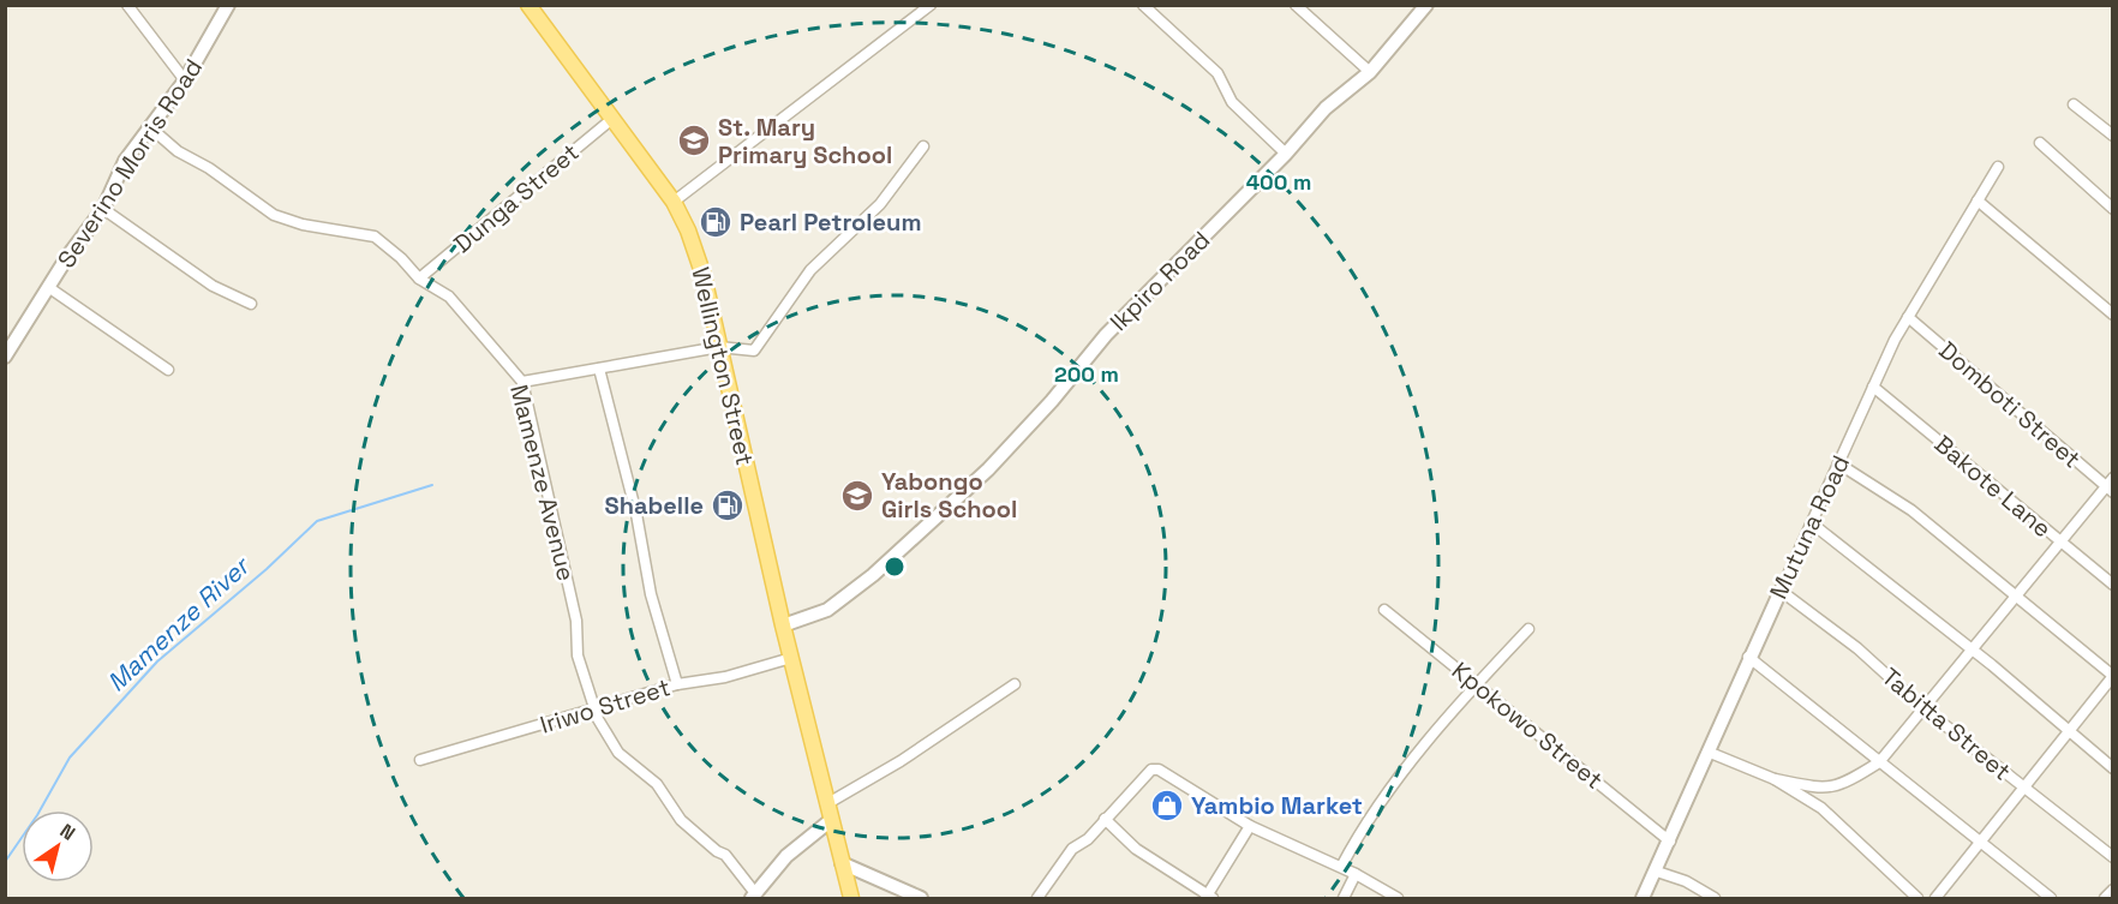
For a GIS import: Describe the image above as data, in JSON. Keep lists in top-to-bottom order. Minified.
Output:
{"streets":{"main road":["Wellington Street"],"street":["Severino Morris Road","Dunga Street","Ikpiro Road","Domboti Street","Mamenze Avenue","Bakote Lane","Mutuna Road","Iriwo Street","Tabitta Street","Kpokowo Street"]},"crossings":[["Severino Morris Road","Mamenze Avenue"],["Dunga Street","Wellington Street"],["Dunga Street","Mamenze Avenue"],["Ikpiro Road","Wellington Street"],["Wellington Street","Iriwo Street"],["Domboti Street","Mutuna Road"],["Mamenze Avenue","Iriwo Street"],["Bakote Lane","Mutuna Road"],["Mutuna Road","Tabitta Street"],["Mutuna Road","Kpokowo Street"]],"water":["Mamenze River"],"places":{"school or university":["St. Mary Primary School","Yabongo Girls School"],"fuel station":["Pearl Petroleum","Shabelle"],"shop":["Yambio Market"]},"north":"top right","rings":["400 m","200 m"]}
